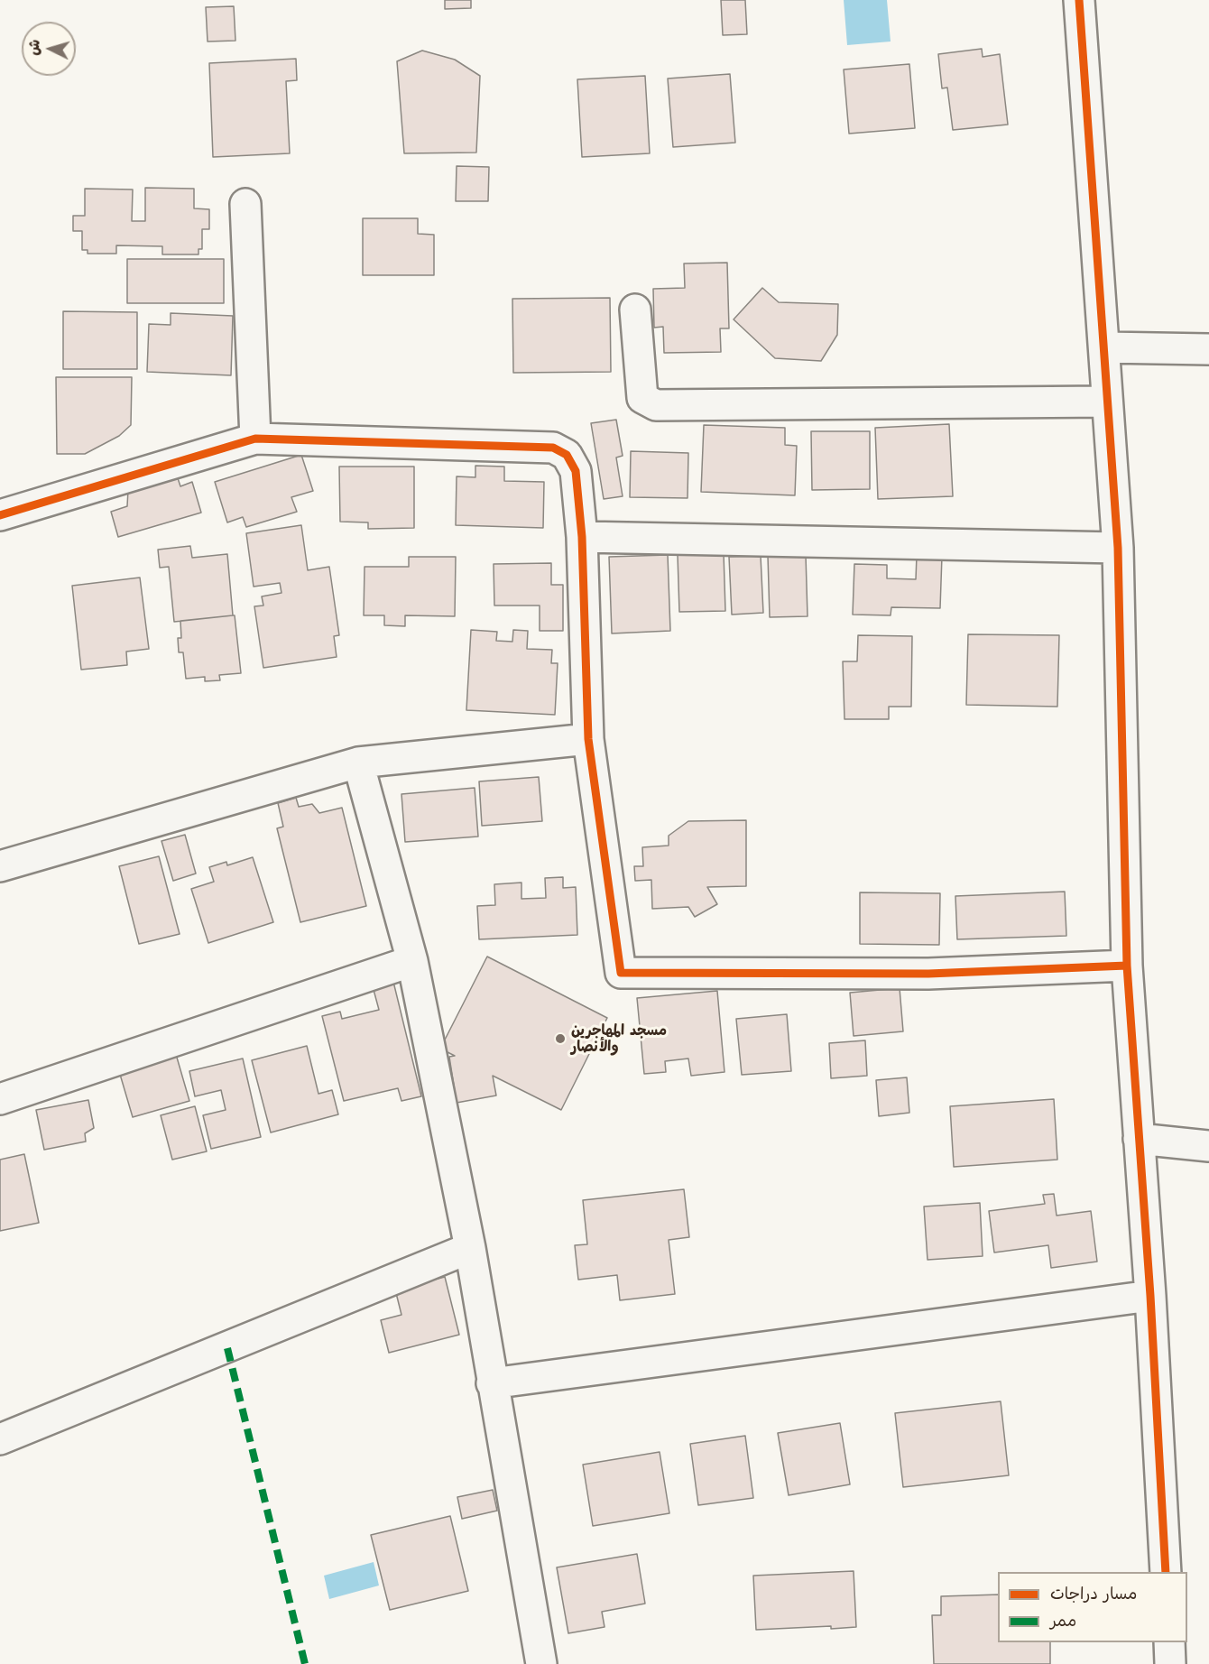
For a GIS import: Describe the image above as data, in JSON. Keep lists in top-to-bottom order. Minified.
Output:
{"places":["مسجد المهاجرين والأنصار"],"legend":["مسار دراجات","ممر"],"north":"left"}
